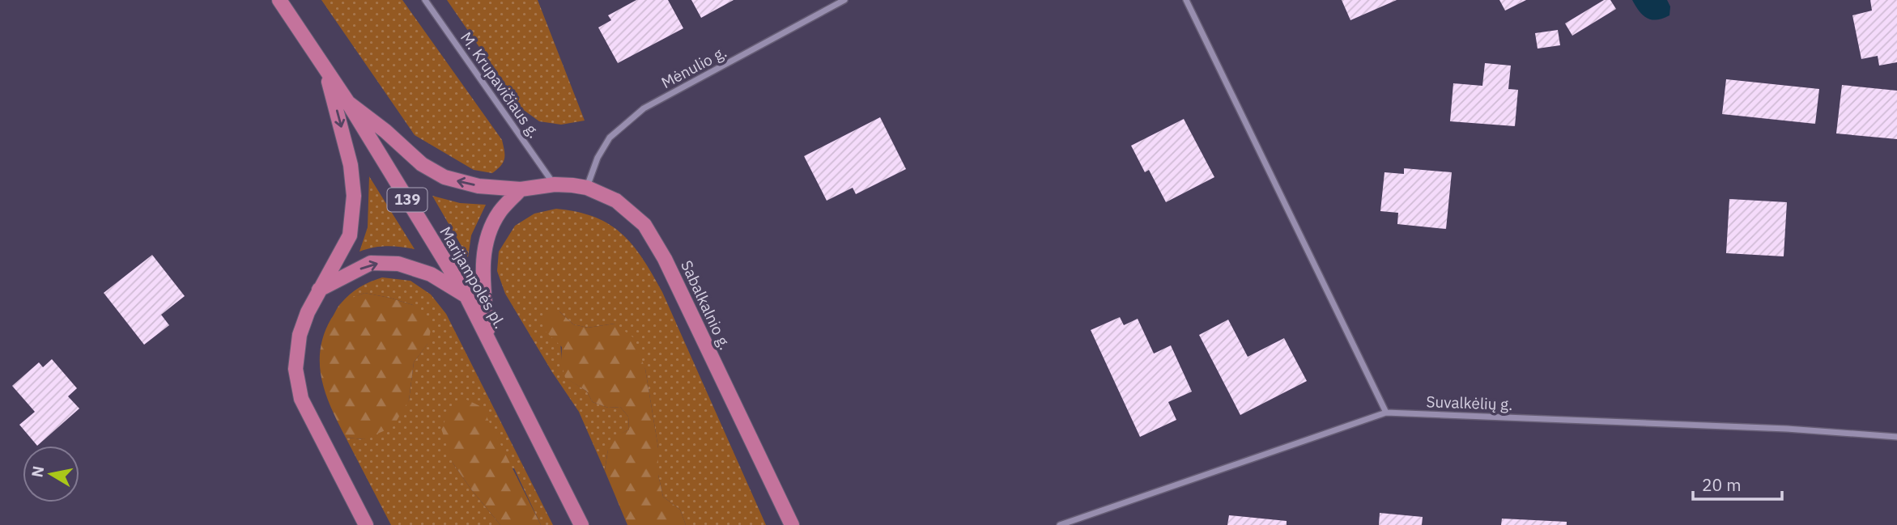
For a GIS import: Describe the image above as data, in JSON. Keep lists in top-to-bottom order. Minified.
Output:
{"streets":{"main road":["139","Marijampolės pl.","Sabalkalnio g."],"street":["Mėnulio g.","M. Krupavičiaus g.","Suvalkėlių g."]},"crossings":[["Mėnulio g.","Sabalkalnio g."],["M. Krupavičiaus g.","Sabalkalnio g."],["Marijampolės pl.","Sabalkalnio g."]],"scale_bar":"20 m","north":"left"}
